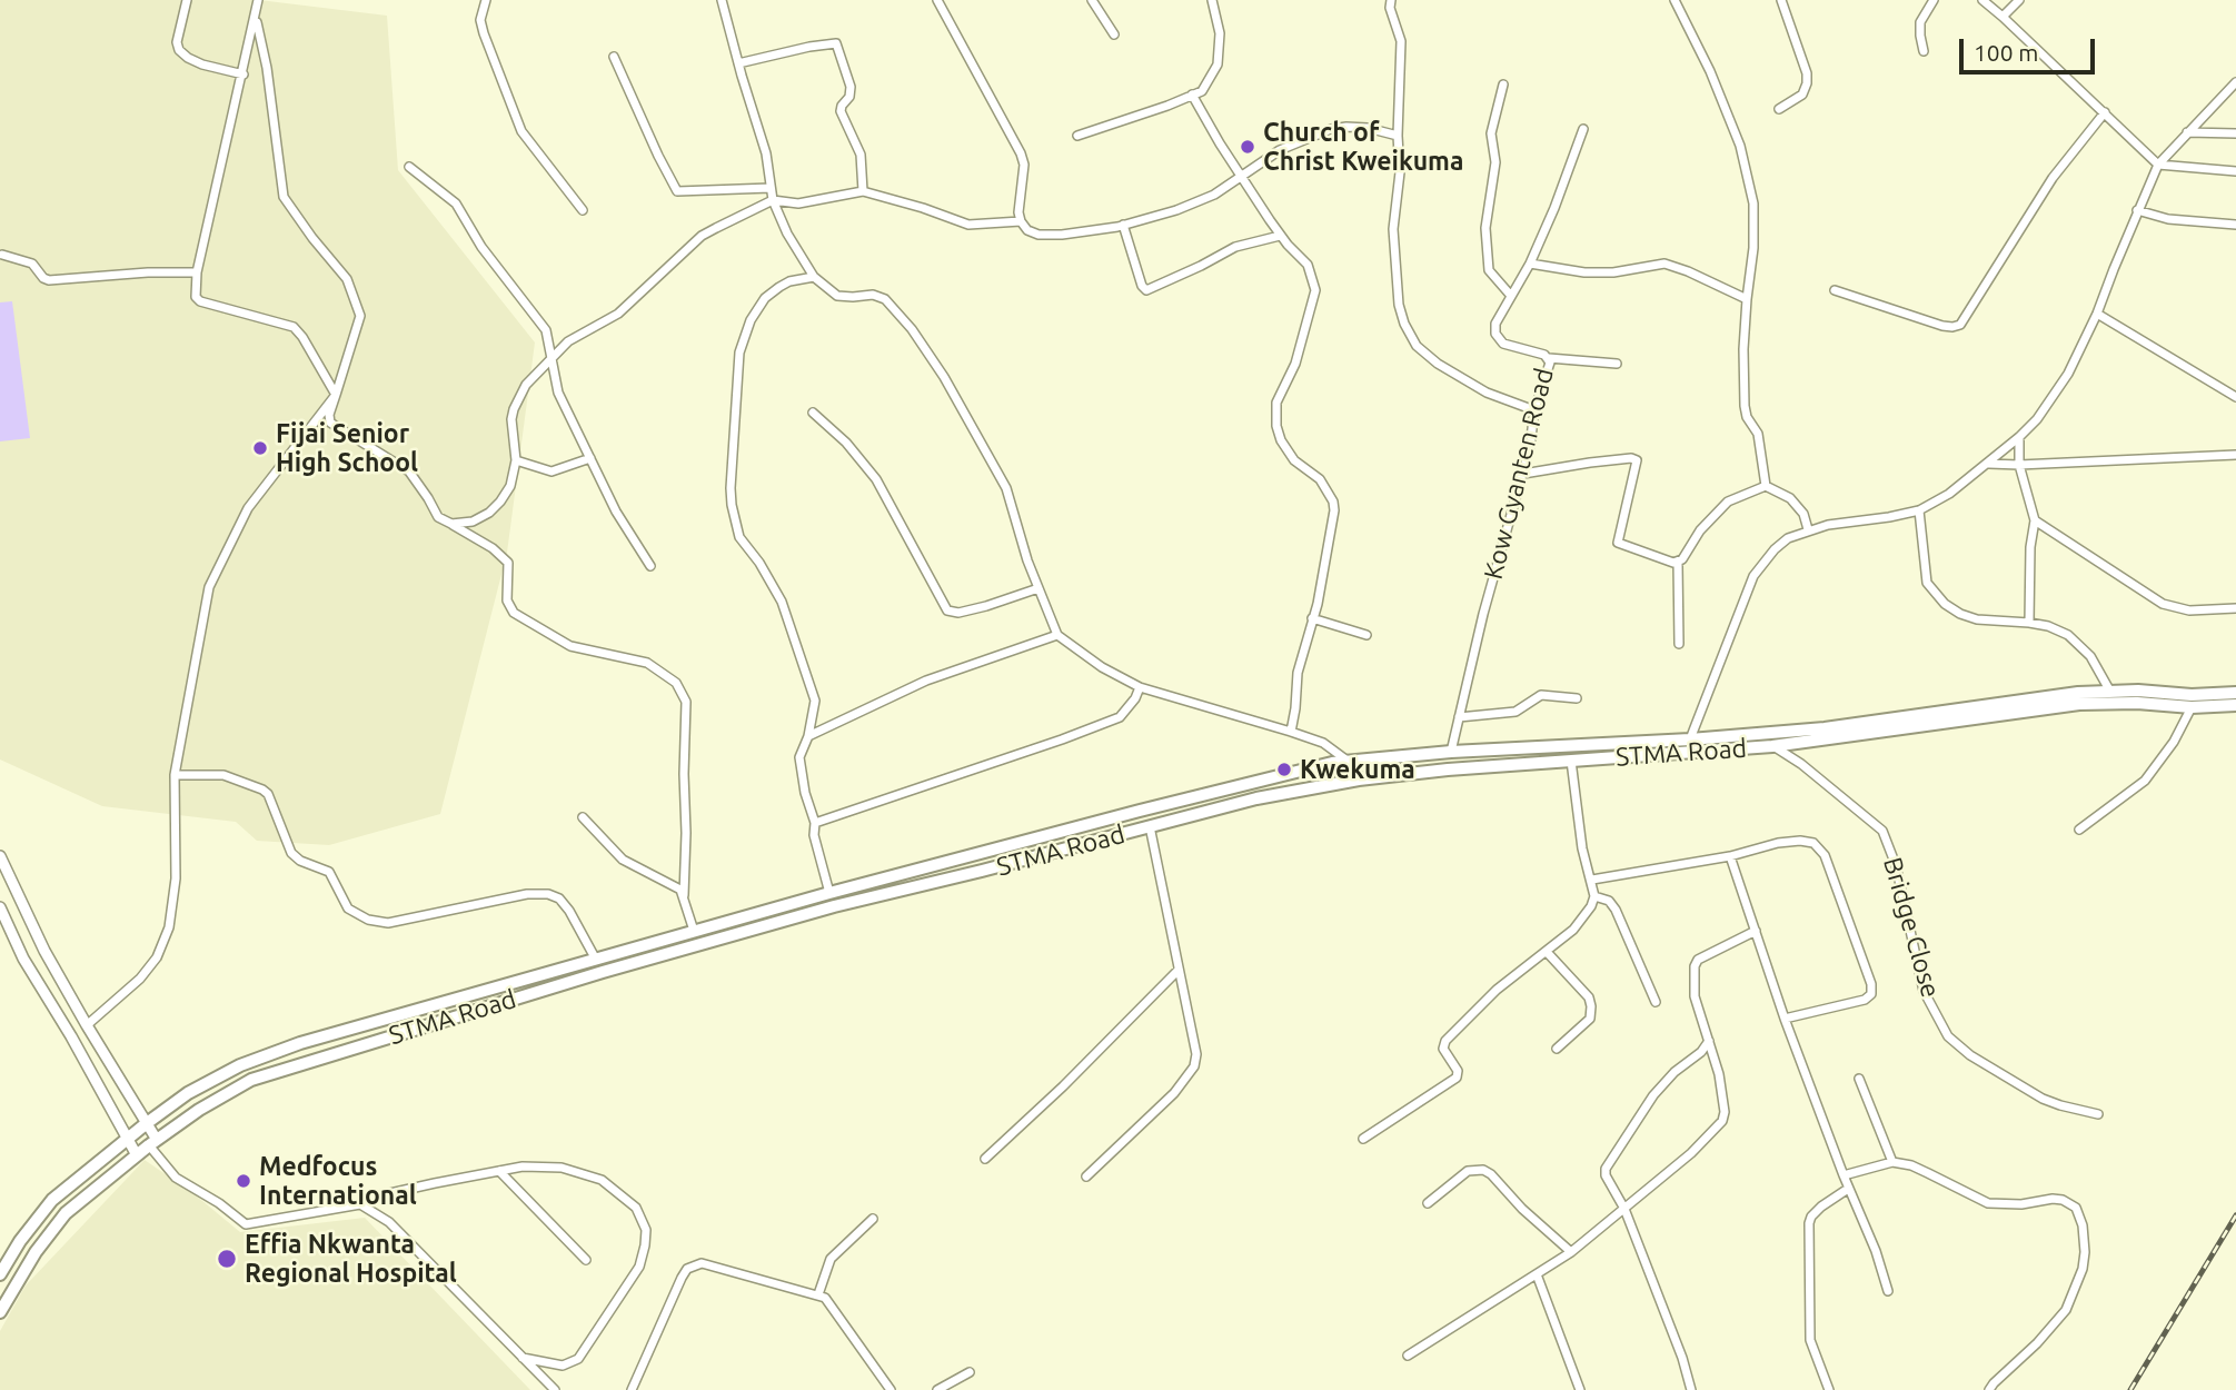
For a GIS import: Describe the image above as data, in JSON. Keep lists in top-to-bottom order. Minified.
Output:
{"streets":{"main road":["STMA Road"],"street":["Kow Gyanten Road","Bridge Close"]},"crossings":[["Kow Gyanten Road","STMA Road"],["STMA Road","Bridge Close"]],"places":["Church of Christ Kweikuma","Fijai Senior High School","Kwekuma","Medfocus International","Effia Nkwanta Regional Hospital"],"scale_bar":"100 m"}
